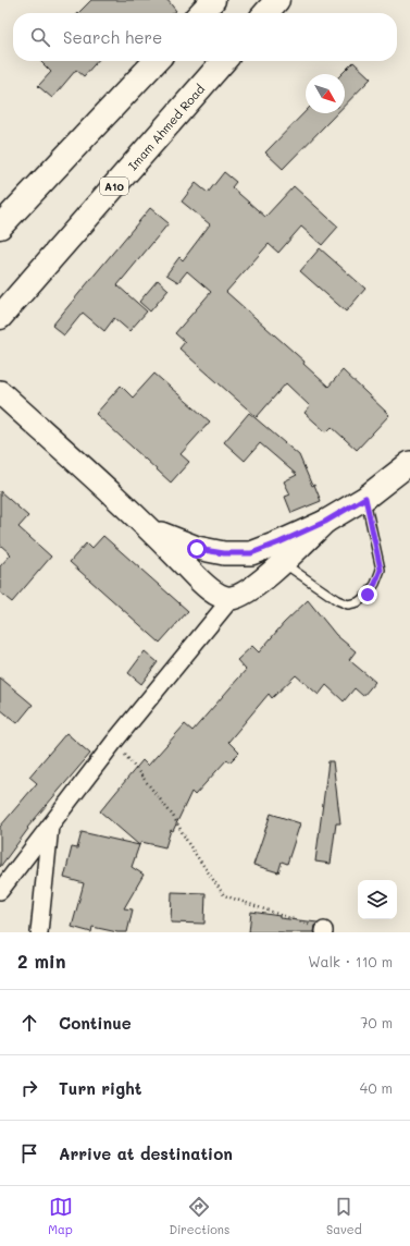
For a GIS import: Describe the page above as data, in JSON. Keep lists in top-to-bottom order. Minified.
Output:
{"streets":{"highway":["Imam Ahmed Road","A10"]},"north":"bottom right","page":{"search":"Search here","heading":["2 min","Walk · 110 m"],"list":[["Continue","70 m"],["Turn right","40 m"],"Arrive at destination"],"nav":["Map","Directions","Saved"]}}
